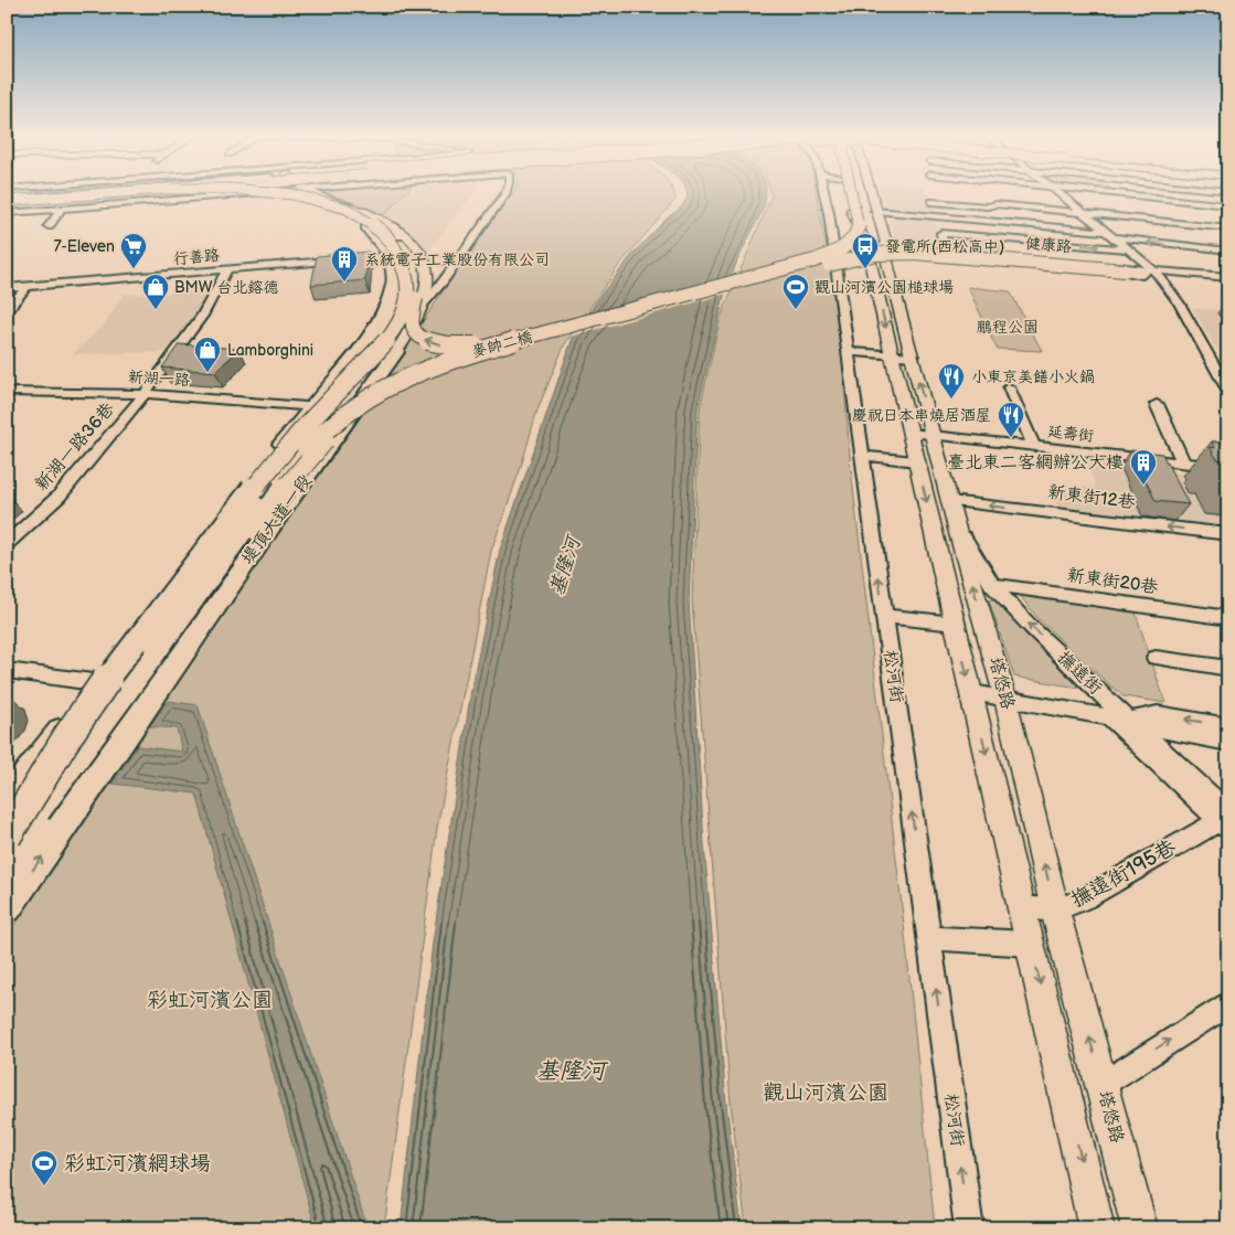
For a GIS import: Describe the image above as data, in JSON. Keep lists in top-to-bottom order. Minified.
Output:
{"streets":{"highway":["麥帥二橋","堤頂大道一段"],"main road":["塔悠路"],"street":["健康路","行善路","新湖一路","延壽街","新湖一路36巷","新東街12巷","新東街20巷","撫遠街","松河街","撫遠街195巷"]},"crossings":[["健康路","麥帥二橋"],["健康路","松河街"],["健康路","塔悠路"],["行善路","新湖一路36巷"],["行善路","堤頂大道一段"],["麥帥二橋","塔悠路"],["新湖一路","新湖一路36巷"],["延壽街","塔悠路"],["新東街12巷","撫遠街"],["新東街12巷","塔悠路"],["新東街20巷","撫遠街"],["撫遠街","塔悠路"],["撫遠街","撫遠街195巷"],["塔悠路","撫遠街195巷"]],"one_way":["新東街12巷","堤頂大道一段","撫遠街","松河街"],"water":["基隆河"],"parks":["鵬程公園","彩虹河濱公園","觀山河濱公園"],"places":{"supermarket":["7-Eleven"],"bus stop":["發電所(西松高中)"],"building":["系統電子工業股份有限公司","臺北東二客網辦公大樓"],"shop":["BMW 台北鎔德","Lamborghini"],"sports":["觀山河濱公園槌球場","彩虹河濱網球場"],"restaurant":["小東京美饍小火鍋","慶祝日本串燒居酒屋"]}}
